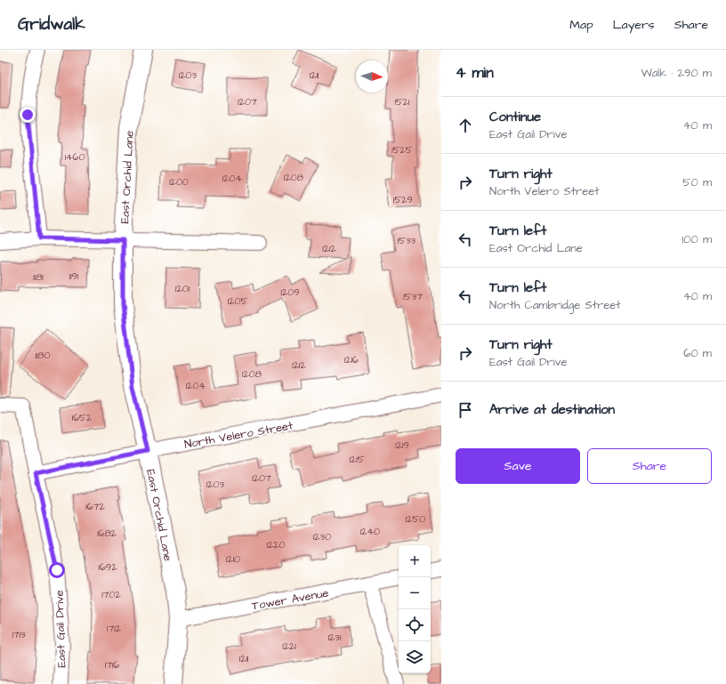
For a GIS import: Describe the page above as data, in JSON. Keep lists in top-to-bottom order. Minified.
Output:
{"streets":{"street":["East Orchid Lane","North Velero Street","Tower Avenue","East Gail Drive"]},"crossings":[["East Orchid Lane","North Velero Street"],["East Orchid Lane","Tower Avenue"],["North Velero Street","East Gail Drive"]],"house_numbers":["1203","1211","1207","1521","1525","1460","1208","1204","1200","1529","1533","1212","1191","1181","1201","1209","1537","1205","1180","1216","1212","1208","1204","1652","1219","1215","1207","1203","1672","1250","1240","1682","1230","1220","1210","1692","1702","1712","1713","1231","1221","1211","1716"],"north":"right","page":{"header":"Gridwalk","nav":["Map","Layers","Share"],"heading":["4 min","Walk · 290 m"],"list":[["Continue","East Gail Drive","40 m"],["Turn right","North Velero Street","50 m"],["Turn left","East Orchid Lane","100 m"],["Turn left","North Cambridge Street","40 m"],["Turn right","East Gail Drive","60 m"],"Arrive at destination"],"buttons":["Save","Share"],"map_buttons":["+","−"]}}
